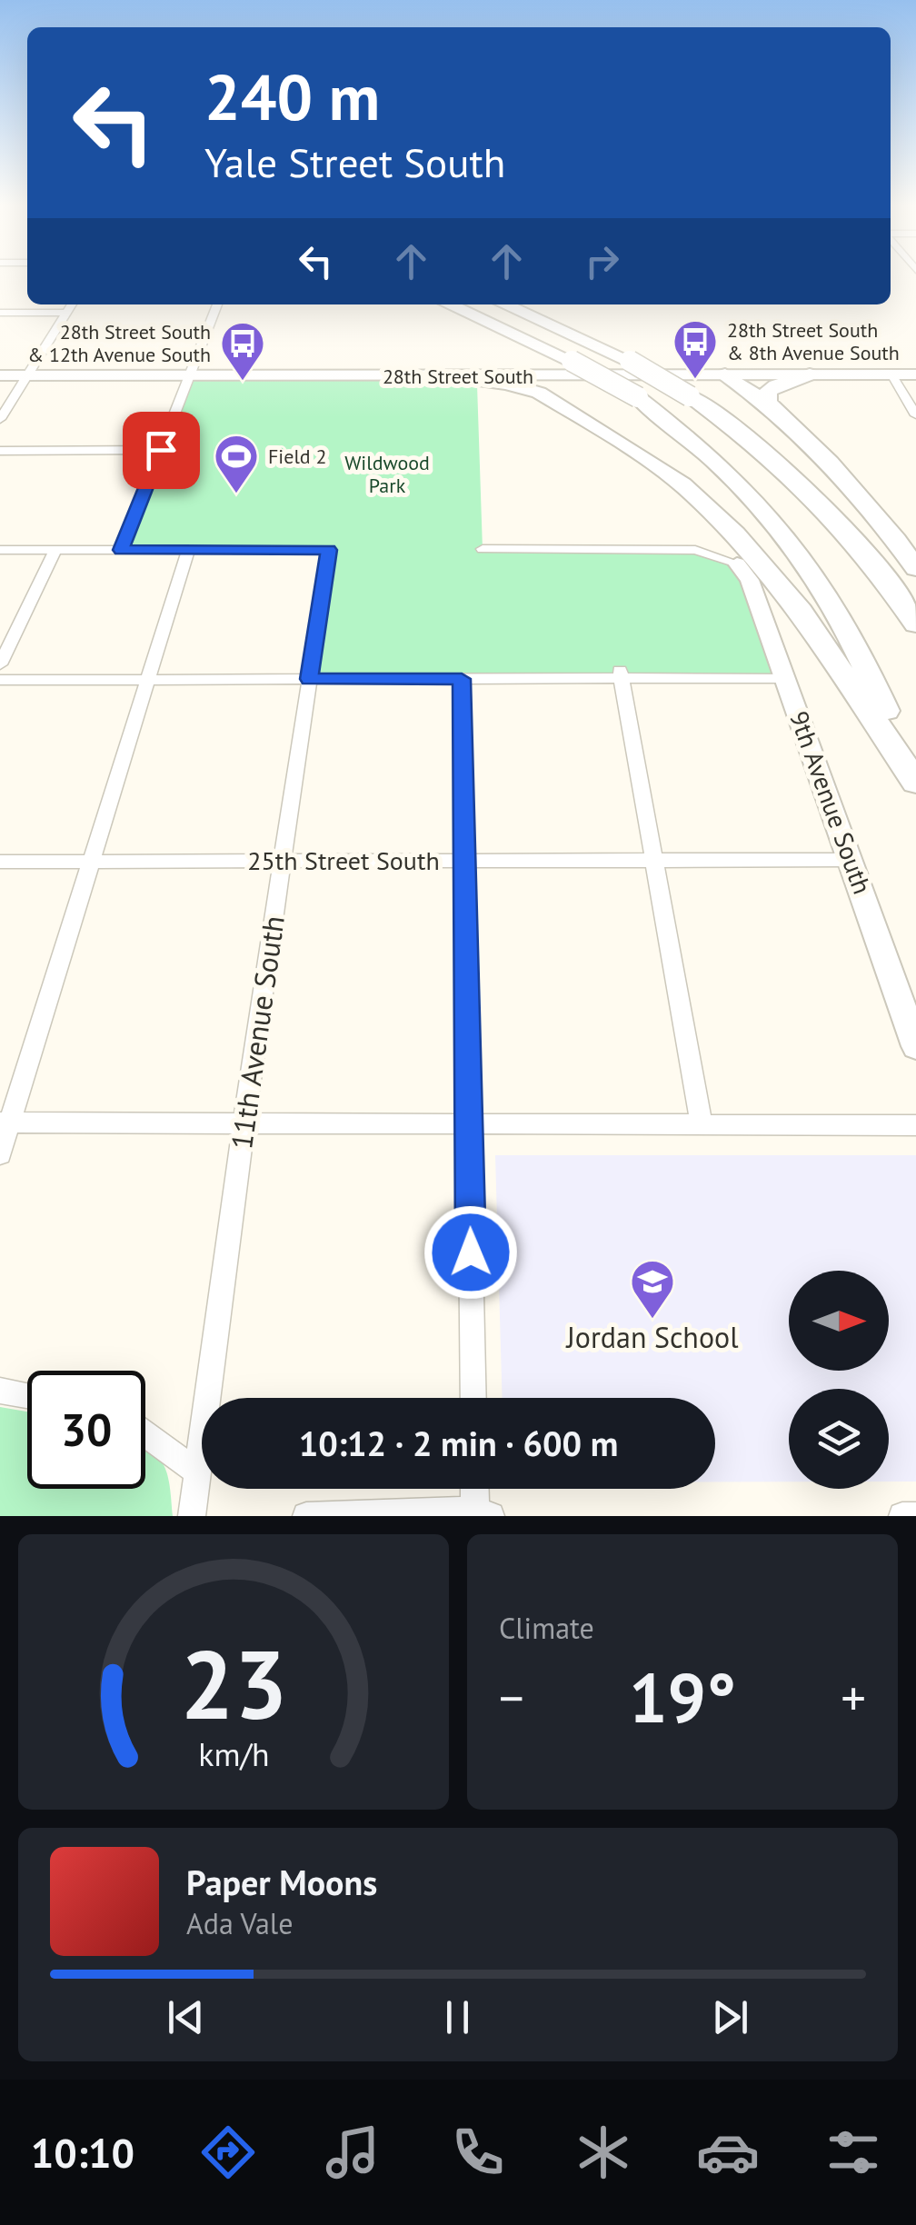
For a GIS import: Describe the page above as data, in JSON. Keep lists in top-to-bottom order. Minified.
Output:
{"streets":{"street":["28th Street South","9th Avenue South","25th Street South","11th Avenue South"]},"crossings":[["9th Avenue South","25th Street South"],["25th Street South","11th Avenue South"]],"parks":["Wildwood Park"],"places":{"bus stop":["28th Street South & 8th Avenue South","28th Street South & 12th Avenue South"],"sports":["Field 2"],"school or university":["Jordan School"]},"north":"right","page":{"turn":["240 m","Yale Street South"],"limit":"30","trip":"10:12 · 2 min · 600 m","tile":"Climate","heat":["−","19°","+"],"song":["Paper Moons","Ada Vale"],"tabs":"10:10","gauge":["23","km/h"]}}
